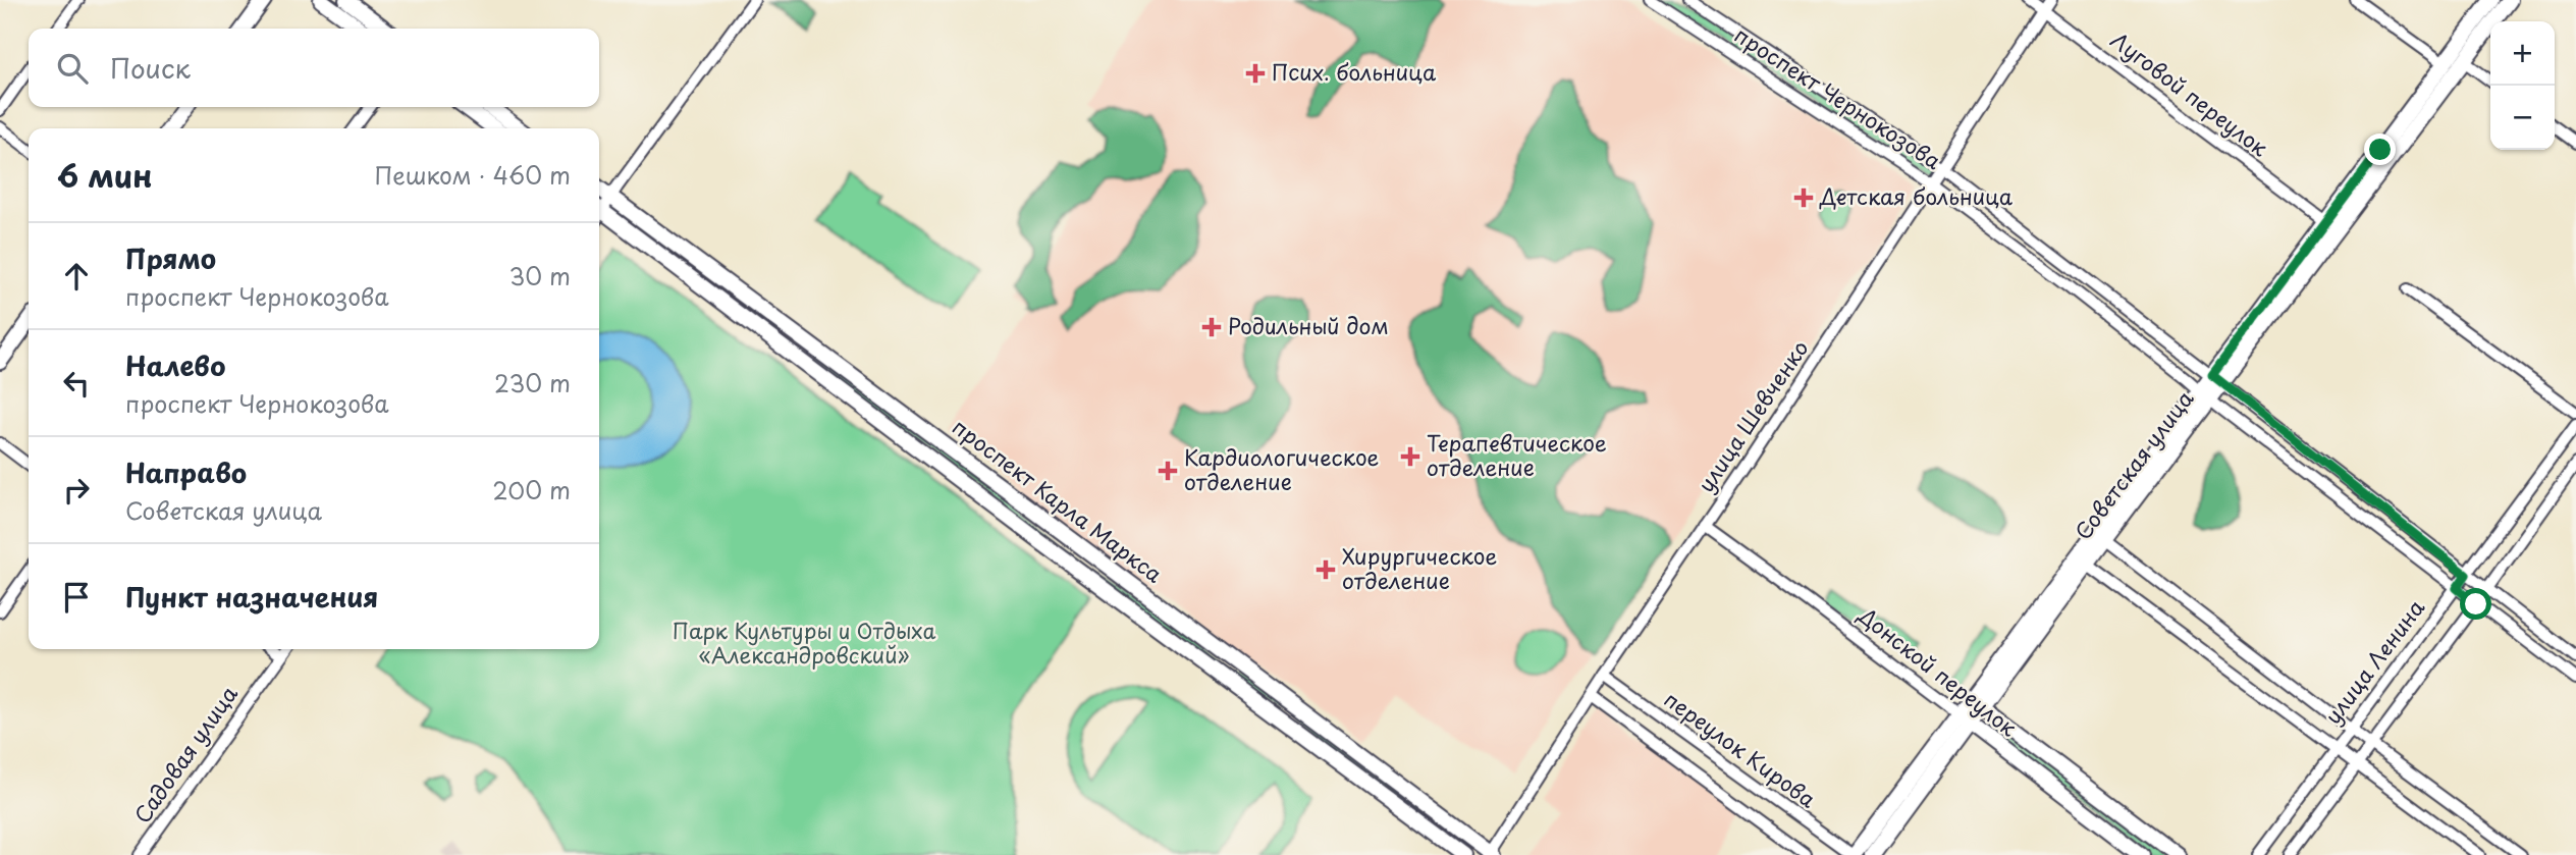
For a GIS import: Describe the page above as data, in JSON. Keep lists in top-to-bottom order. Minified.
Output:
{"streets":{"main road":["Советская улица","проспект Карла Маркса","Донской переулок"],"street":["Луговой переулок","проспект Чернокозова","улица Шевченко","улица Ленина","переулок Кирова","Садовая улица"]},"crossings":[["Луговой переулок","улица Шевченко"],["Луговой переулок","Советская улица"],["проспект Чернокозова","улица Шевченко"],["проспект Чернокозова","Советская улица"],["проспект Чернокозова","улица Ленина"],["улица Шевченко","проспект Карла Маркса"],["улица Шевченко","Донской переулок"],["улица Шевченко","переулок Кирова"],["Советская улица","Донской переулок"],["Советская улица","переулок Кирова"]],"parks":["Парк Культуры и Отдыха «Александровский»"],"places":{"health":["Псих. больница","Детская больница","Родильный дом","Терапевтическое отделение","Кардиологическое отделение","Хирургическое отделение"]},"page":{"map_buttons":["+","−"],"search":"Поиск","heading":["6 мин","Пешком · 460 m"],"list":[["Прямо","проспект Чернокозова","30 m"],["Налево","проспект Чернокозова","230 m"],["Направо","Советская улица","200 m"],"Пункт назначения"]}}
